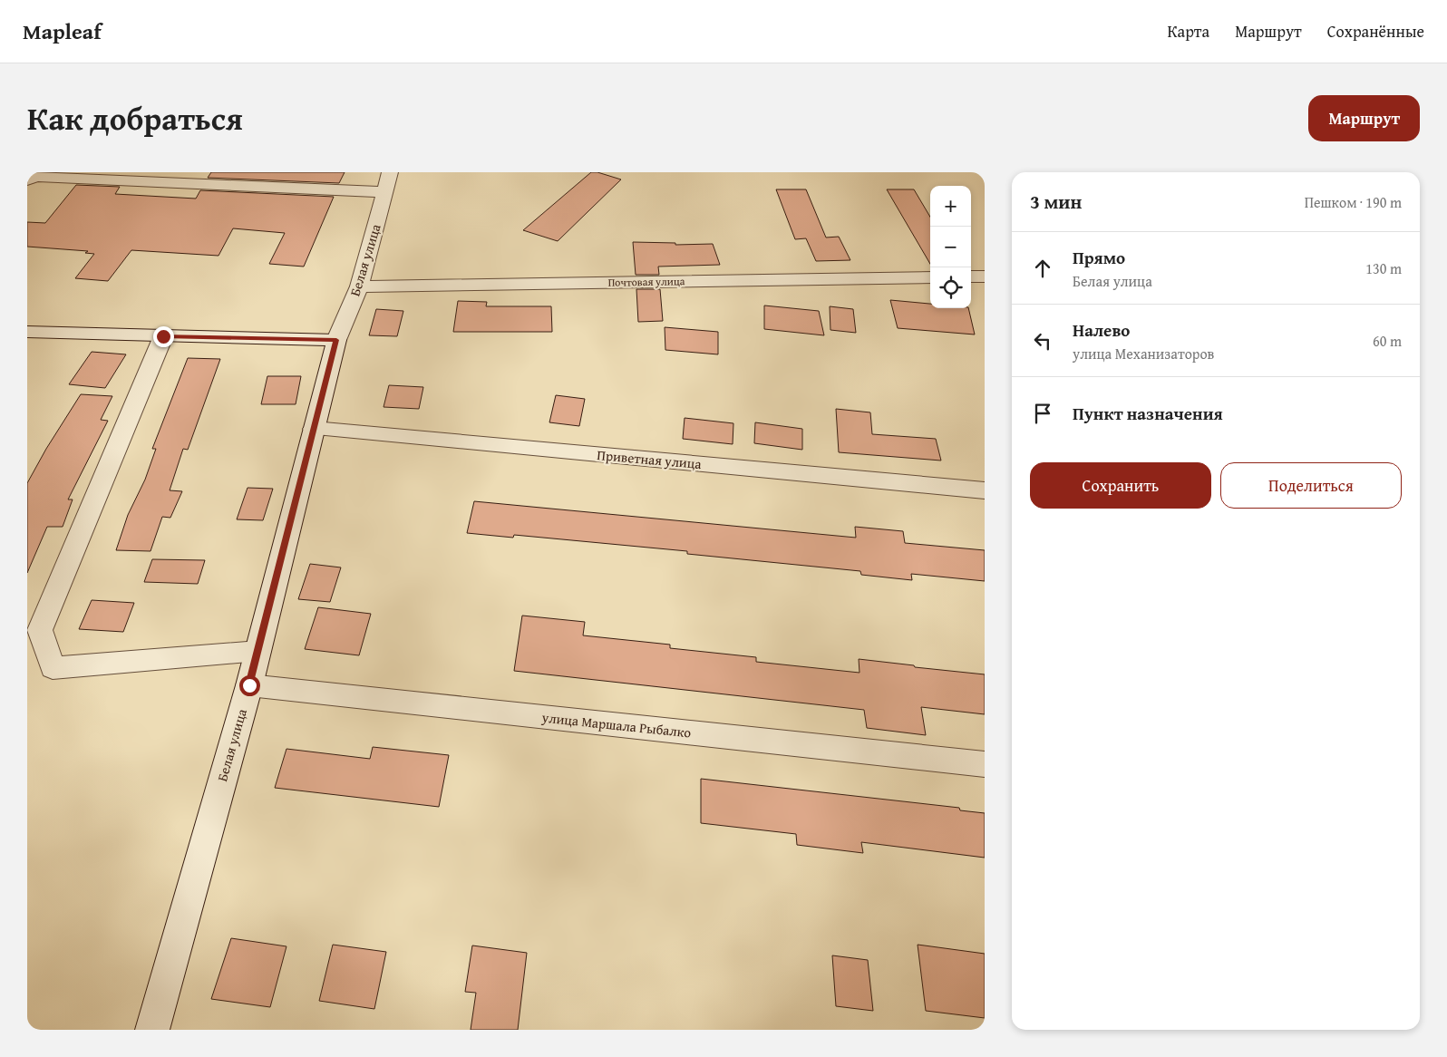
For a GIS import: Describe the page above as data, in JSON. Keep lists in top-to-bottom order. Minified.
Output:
{"streets":{"street":["Белая улица","Почтовая улица","Приветная улица","улица Маршала Рыбалко"]},"crossings":[["Белая улица","Почтовая улица"],["Белая улица","Приветная улица"],["Белая улица","улица Маршала Рыбалко"]],"page":{"header":"Mapleaf","nav":["Карта","Маршрут","Сохранённые"],"title":"Как добраться","buttons":["Маршрут",["Сохранить","Поделиться"]],"heading":["3 мин","Пешком · 190 m"],"map_buttons":["+","−"],"list":[["Прямо","Белая улица","130 m"],["Налево","улица Механизаторов","60 m"],"Пункт назначения"]}}
